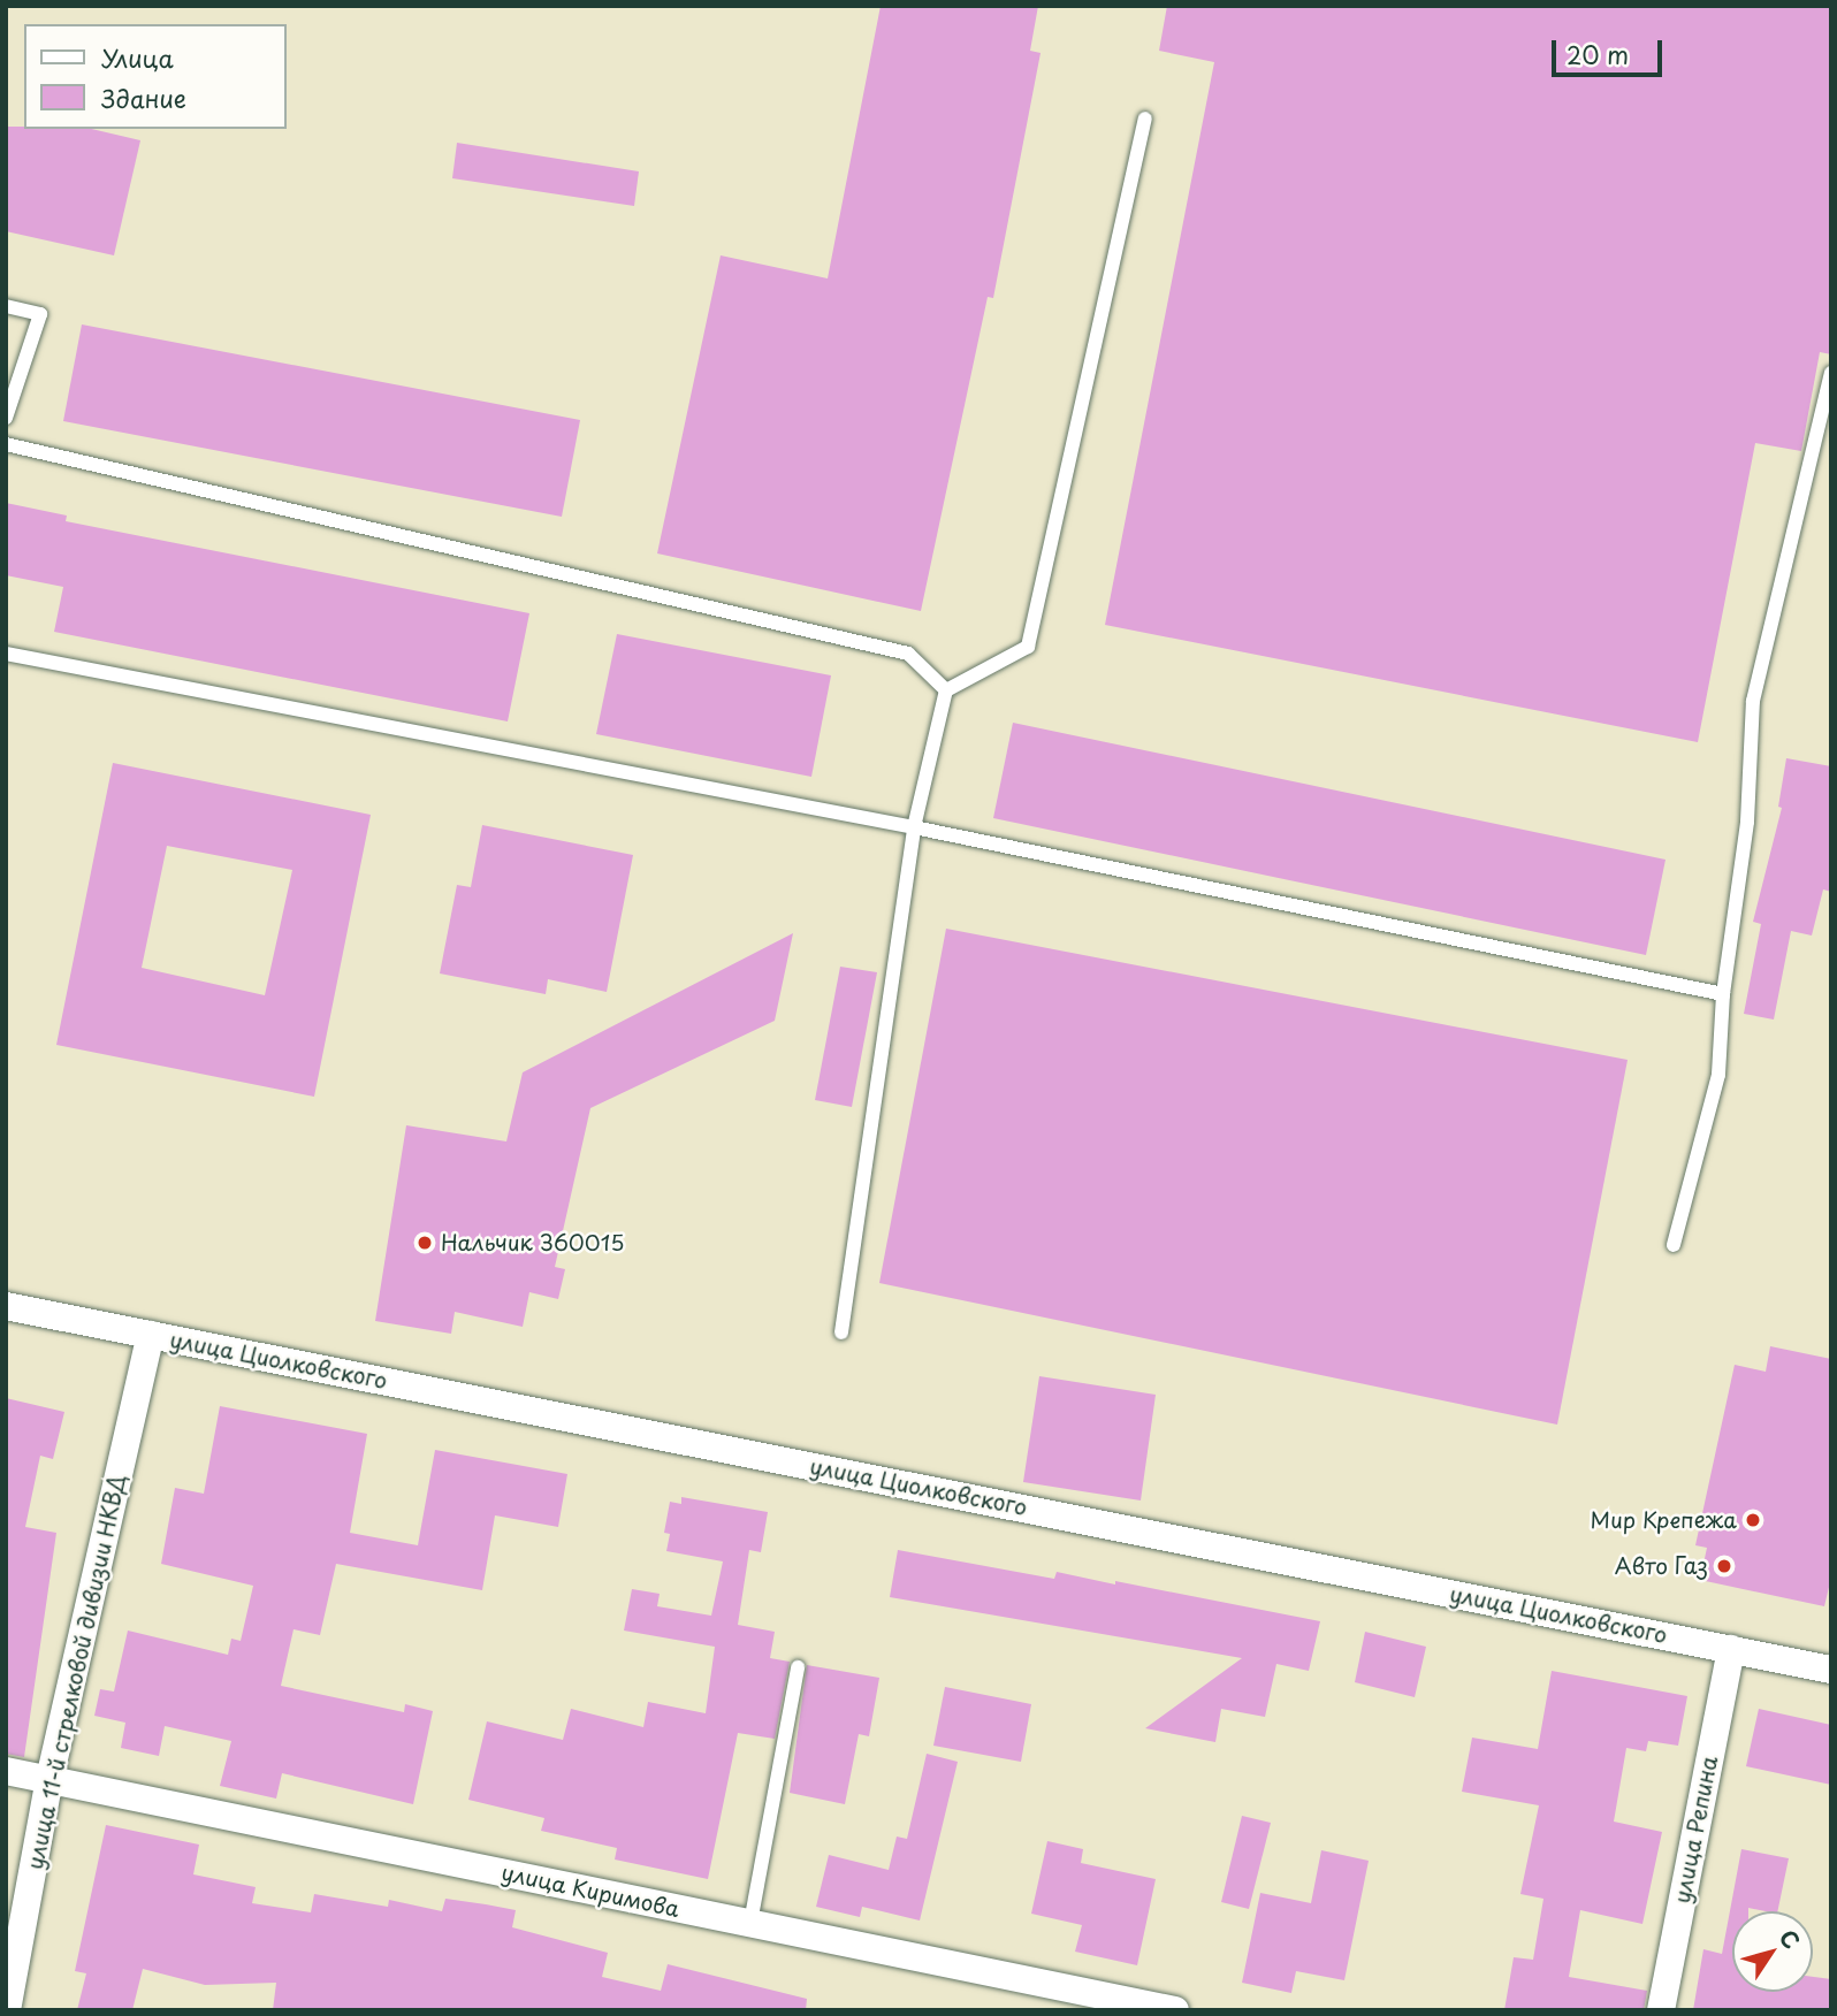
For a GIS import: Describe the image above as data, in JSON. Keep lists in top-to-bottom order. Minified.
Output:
{"streets":{"street":["улица Циолковского","улица 11-й стрелковой дивизии НКВД","улица Репина","улица Киримова"]},"crossings":[["улица Циолковского","улица 11-й стрелковой дивизии НКВД"],["улица Циолковского","улица Репина"],["улица 11-й стрелковой дивизии НКВД","улица Киримова"]],"places":["Нальчик 360015","Мир Крепежа","Авто Газ"],"legend":["Улица","Здание"],"scale_bar":"20 m","north":"top right"}
